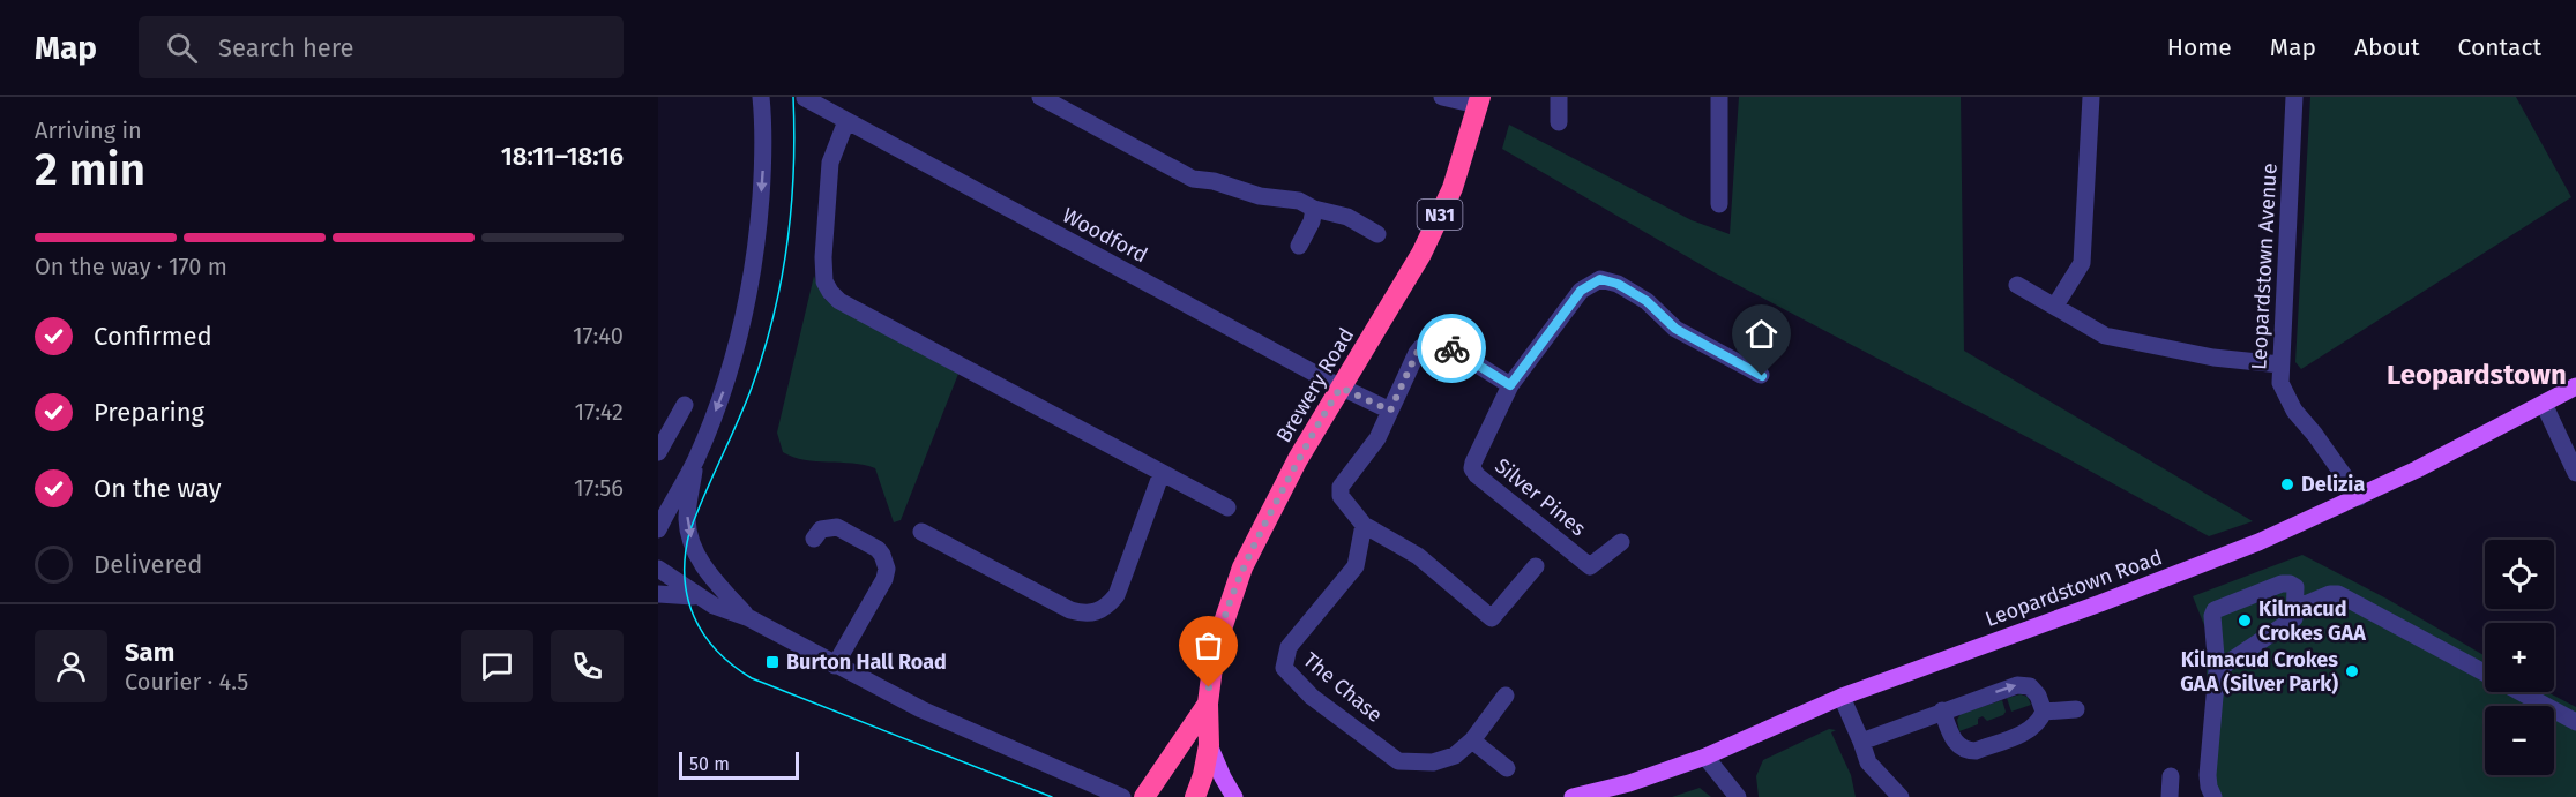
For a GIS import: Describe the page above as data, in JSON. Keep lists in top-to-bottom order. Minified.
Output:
{"streets":{"highway":["N31","Brewery Road"],"main road":["Leopardstown Road"],"street":["Woodford","Leopardstown Avenue","Silver Pines","The Chase"]},"crossings":[["Woodford","Brewery Road"],["Leopardstown Avenue","Leopardstown Road"]],"districts":["Leopardstown"],"places":{"other":["Delizia","Kilmacud Crokes GAA","Kilmacud Crokes GAA (Silver Park)"],"transit":["Burton Hall Road"]},"scale_bar":"50 m","page":{"header":"Map","search":"Search here","nav":["Home","Map","About","Contact"],"heading":["2 min","Arriving in","18:11–18:16"],"panel":["Sam","Courier · 4.5"],"bar":"On the way · 170 m","list":[["Confirmed","17:40"],["Preparing","17:42"],["On the way","17:56"],"Delivered"],"map_buttons":["+","−"],"scale":"50 m"}}
